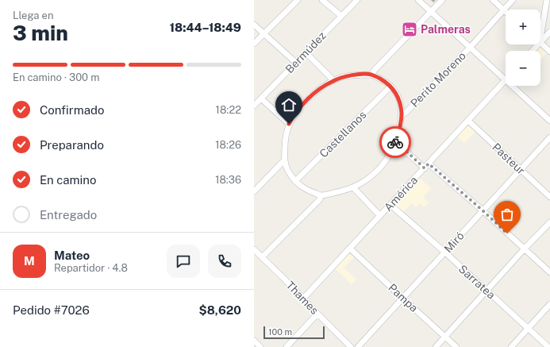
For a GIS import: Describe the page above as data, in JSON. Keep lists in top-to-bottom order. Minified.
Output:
{"streets":{"street":["Bermúdez","Perito Moreno","Castellanos","Pasteur","América","Miró","Sarratea","Thames","Pampa"]},"crossings":[["Pasteur","América"],["Pasteur","Miró"],["América","Sarratea"],["América","Thames"],["América","Pampa"],["Miró","Sarratea"],["Miró","Pampa"]],"places":{"hotel":["Palmeras"]},"scale_bar":"100 m","page":{"heading":["3 min","Llega en","18:44–18:49"],"panel":["Mateo","Repartidor · 4.8","Pedido #7026","$8,620"],"map_buttons":["+","−"],"bar":"En camino · 300 m","list":[["Confirmado","18:22"],["Preparando","18:26"],["En camino","18:36"],"Entregado"],"round":"M","scale":"100 m"}}
